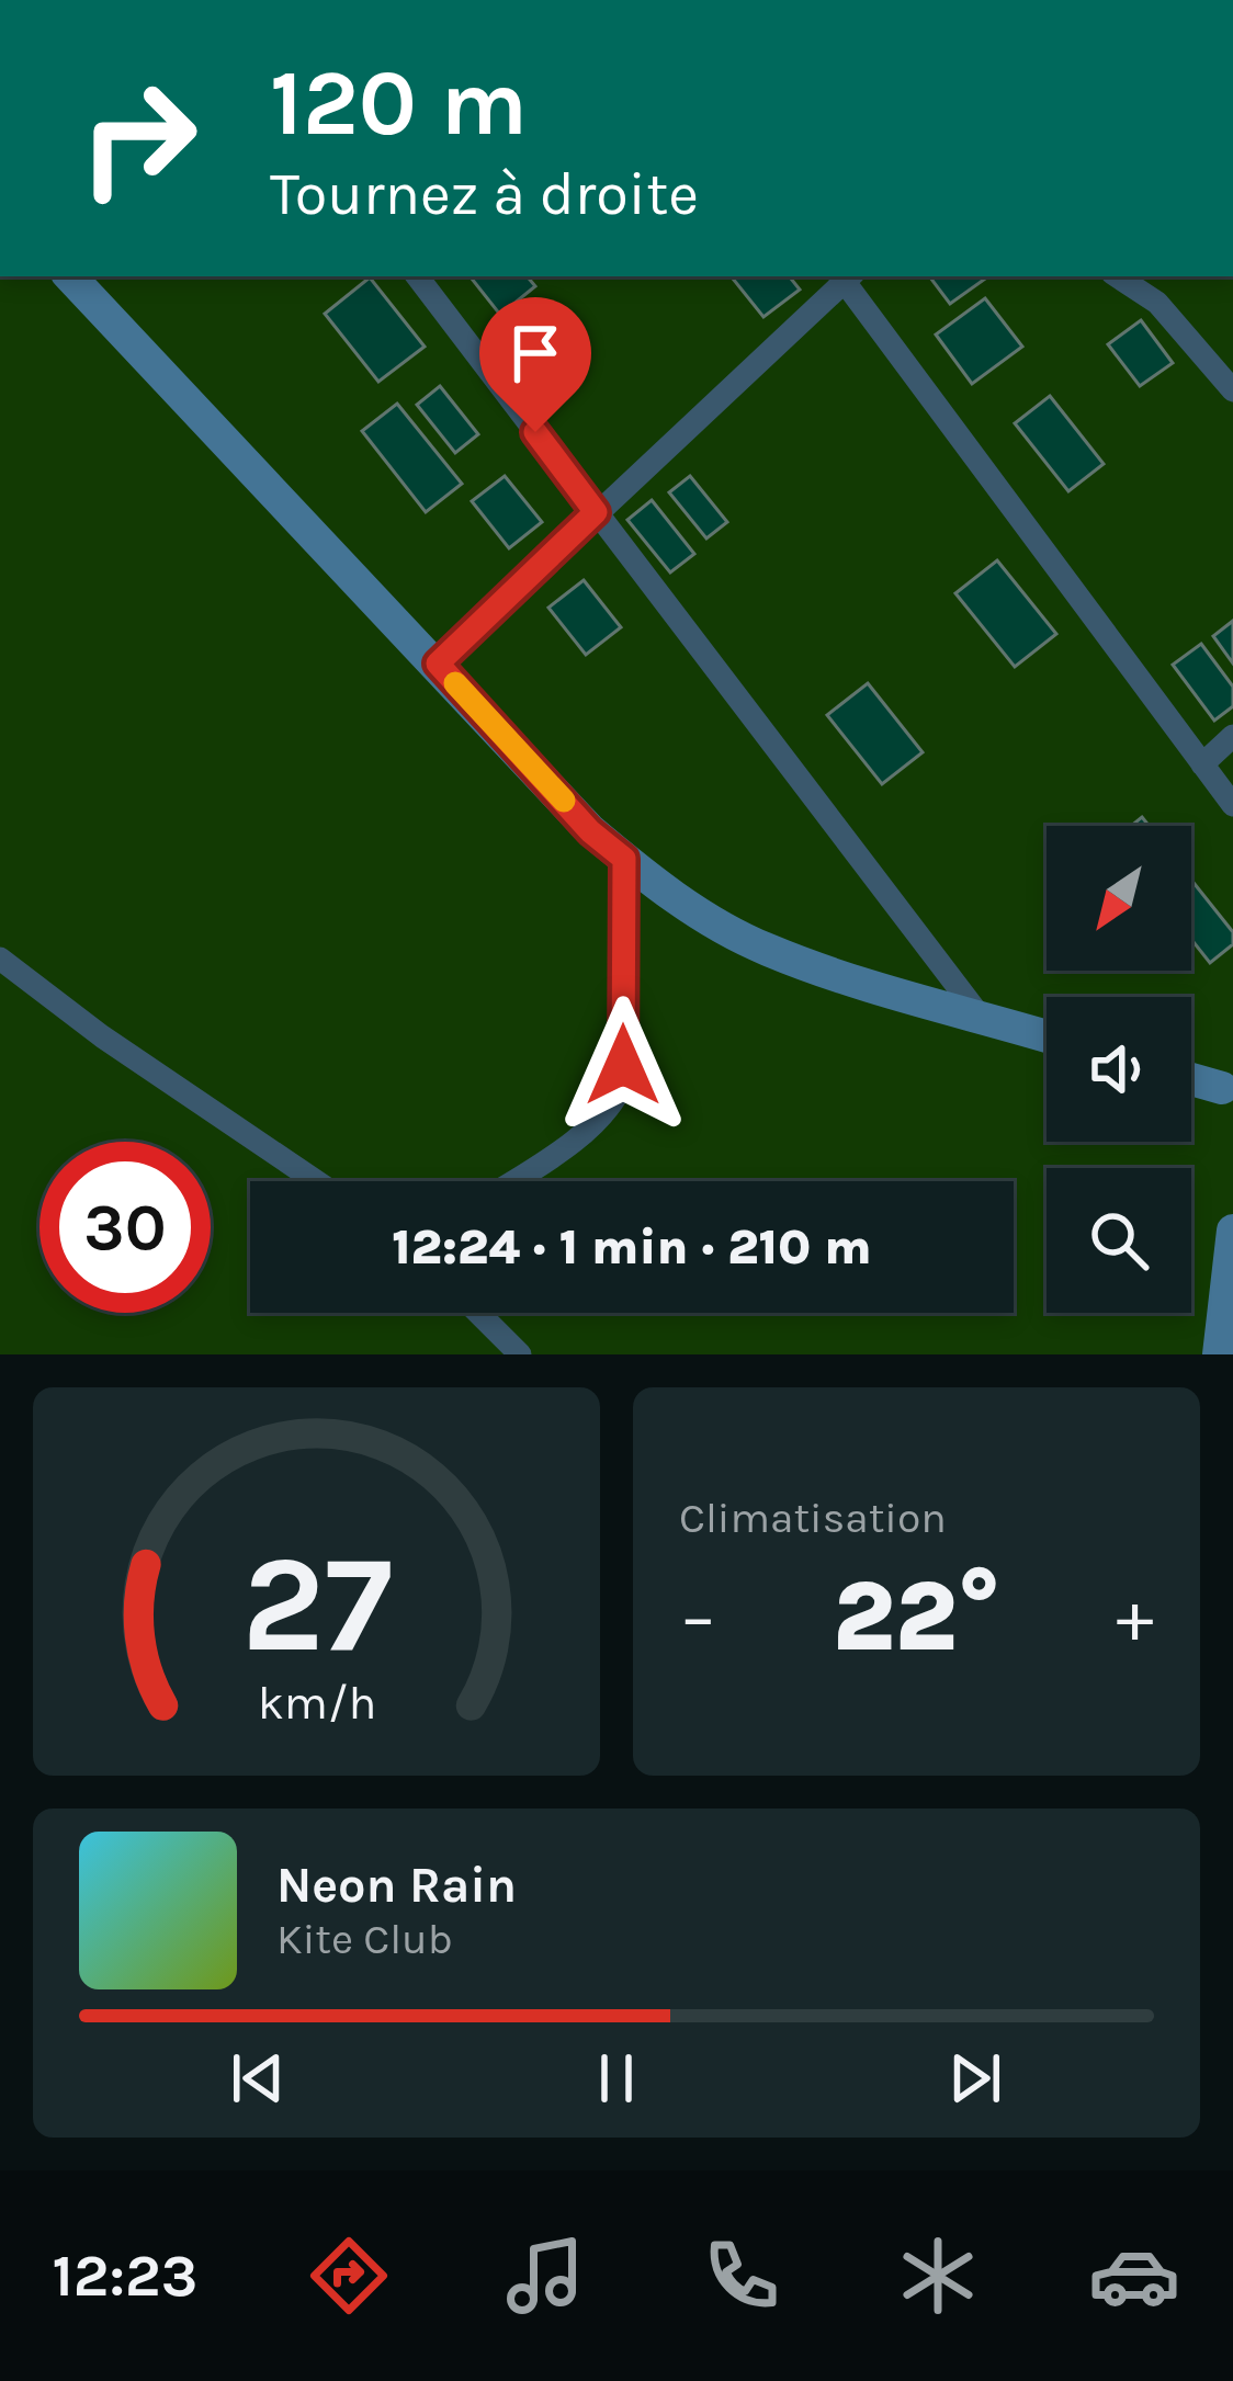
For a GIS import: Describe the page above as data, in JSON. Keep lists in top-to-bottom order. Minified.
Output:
{"north":"bottom left","page":{"turn":["120 m","Tournez à droite"],"limit":"30","trip":"12:24 · 1 min · 210 m","tile":"Climatisation","heat":["−","22°","+"],"song":["Neon Rain","Kite Club"],"tabs":"12:23","gauge":["27","km/h"]}}
